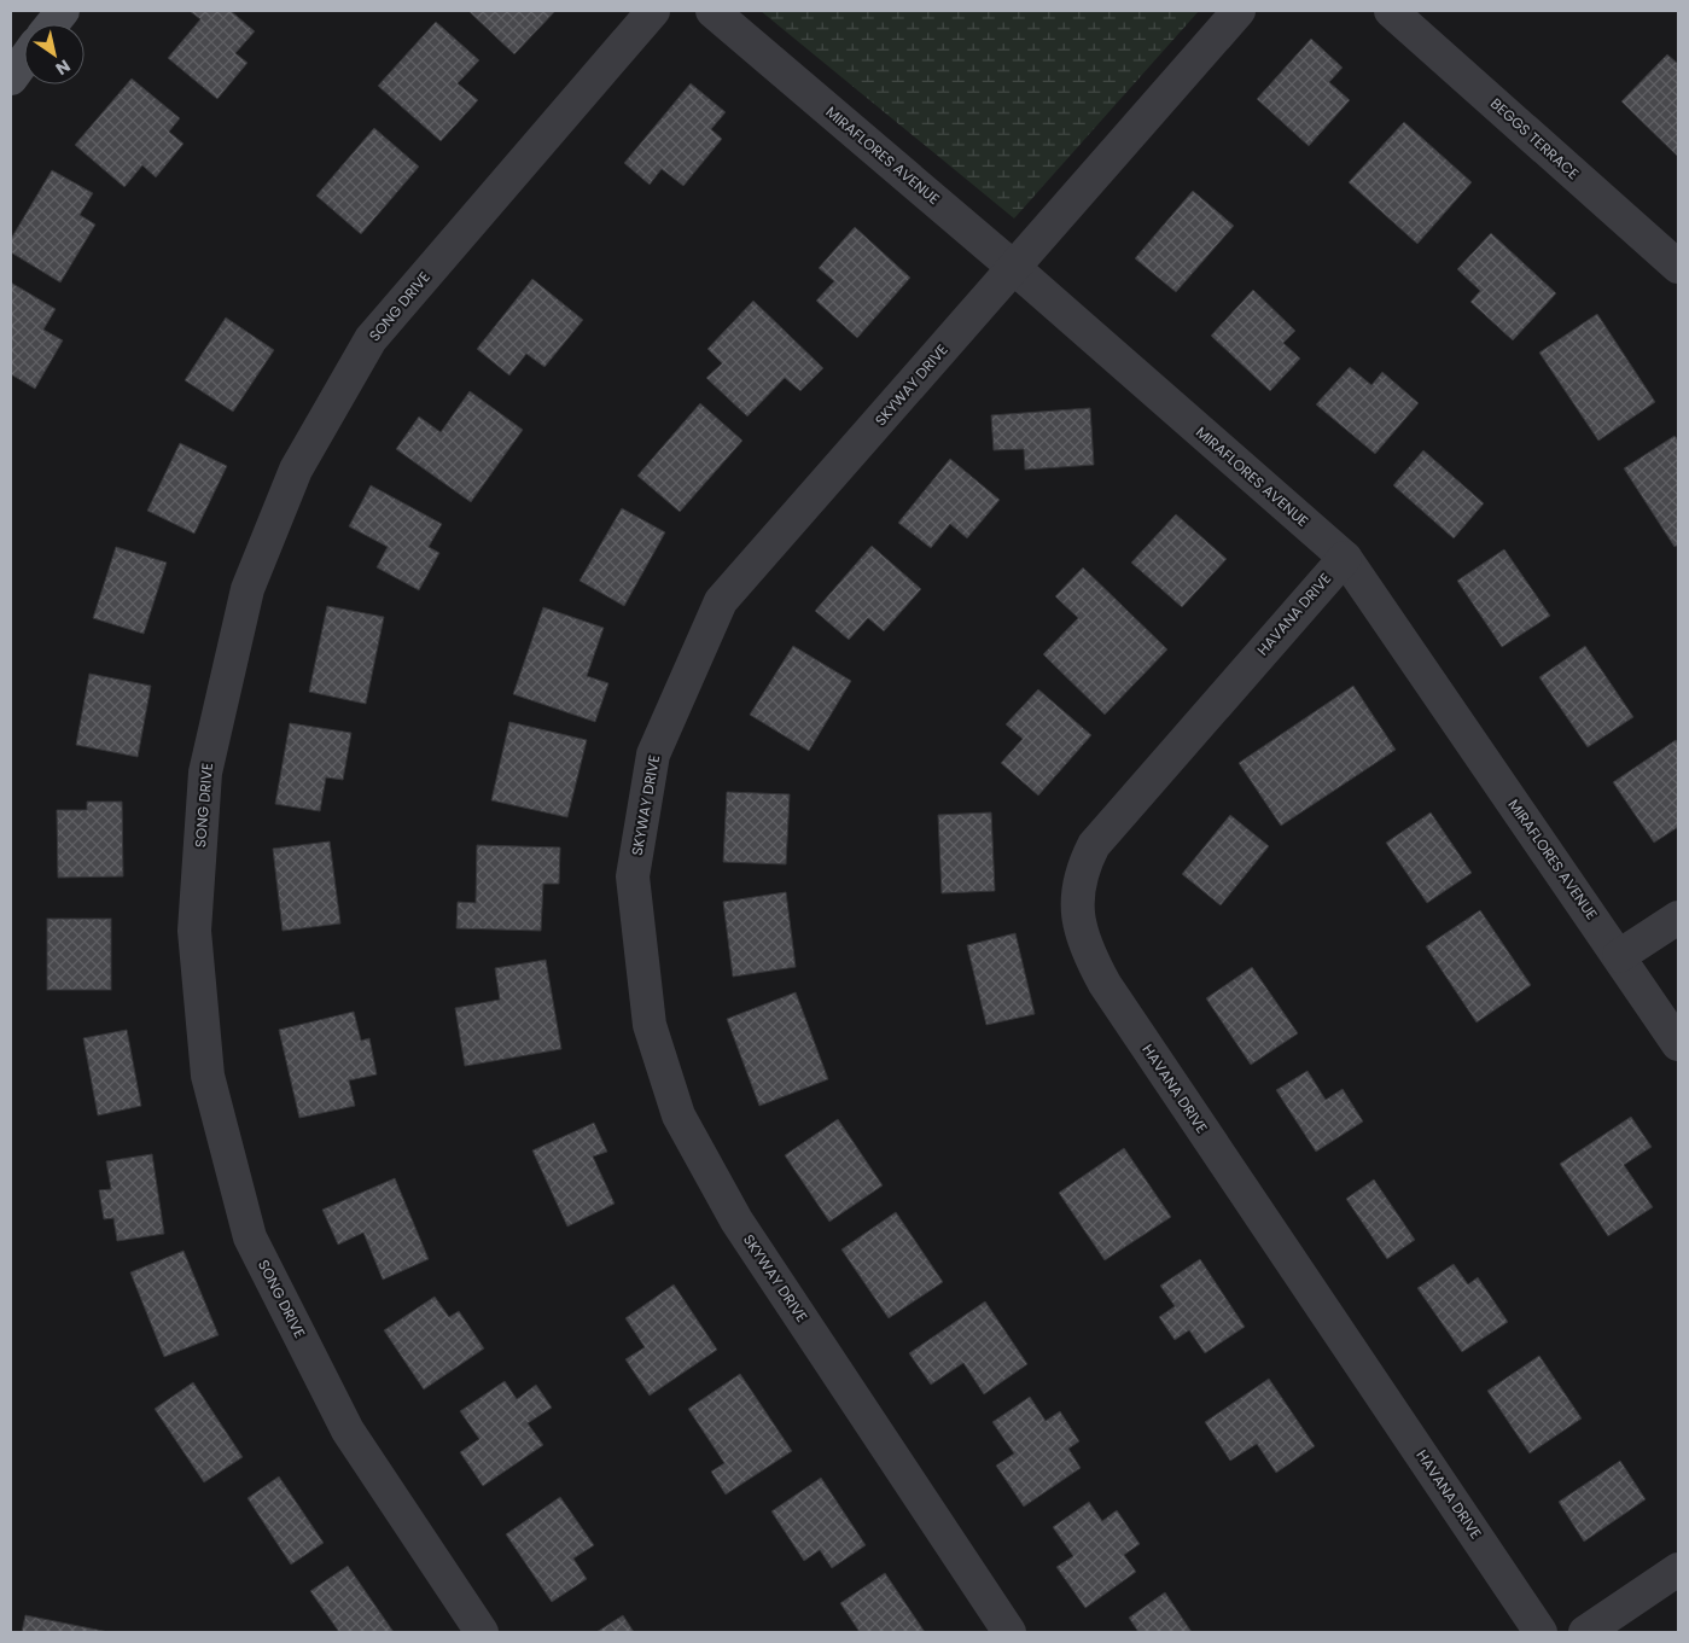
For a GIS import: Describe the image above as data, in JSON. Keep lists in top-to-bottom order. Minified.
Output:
{"streets":{"street":["BEGGS TERRACE","MIRAFLORES AVENUE","SONG DRIVE","SKYWAY DRIVE","HAVANA DRIVE"]},"crossings":[["MIRAFLORES AVENUE","SKYWAY DRIVE"],["MIRAFLORES AVENUE","HAVANA DRIVE"]],"north":"bottom right"}
